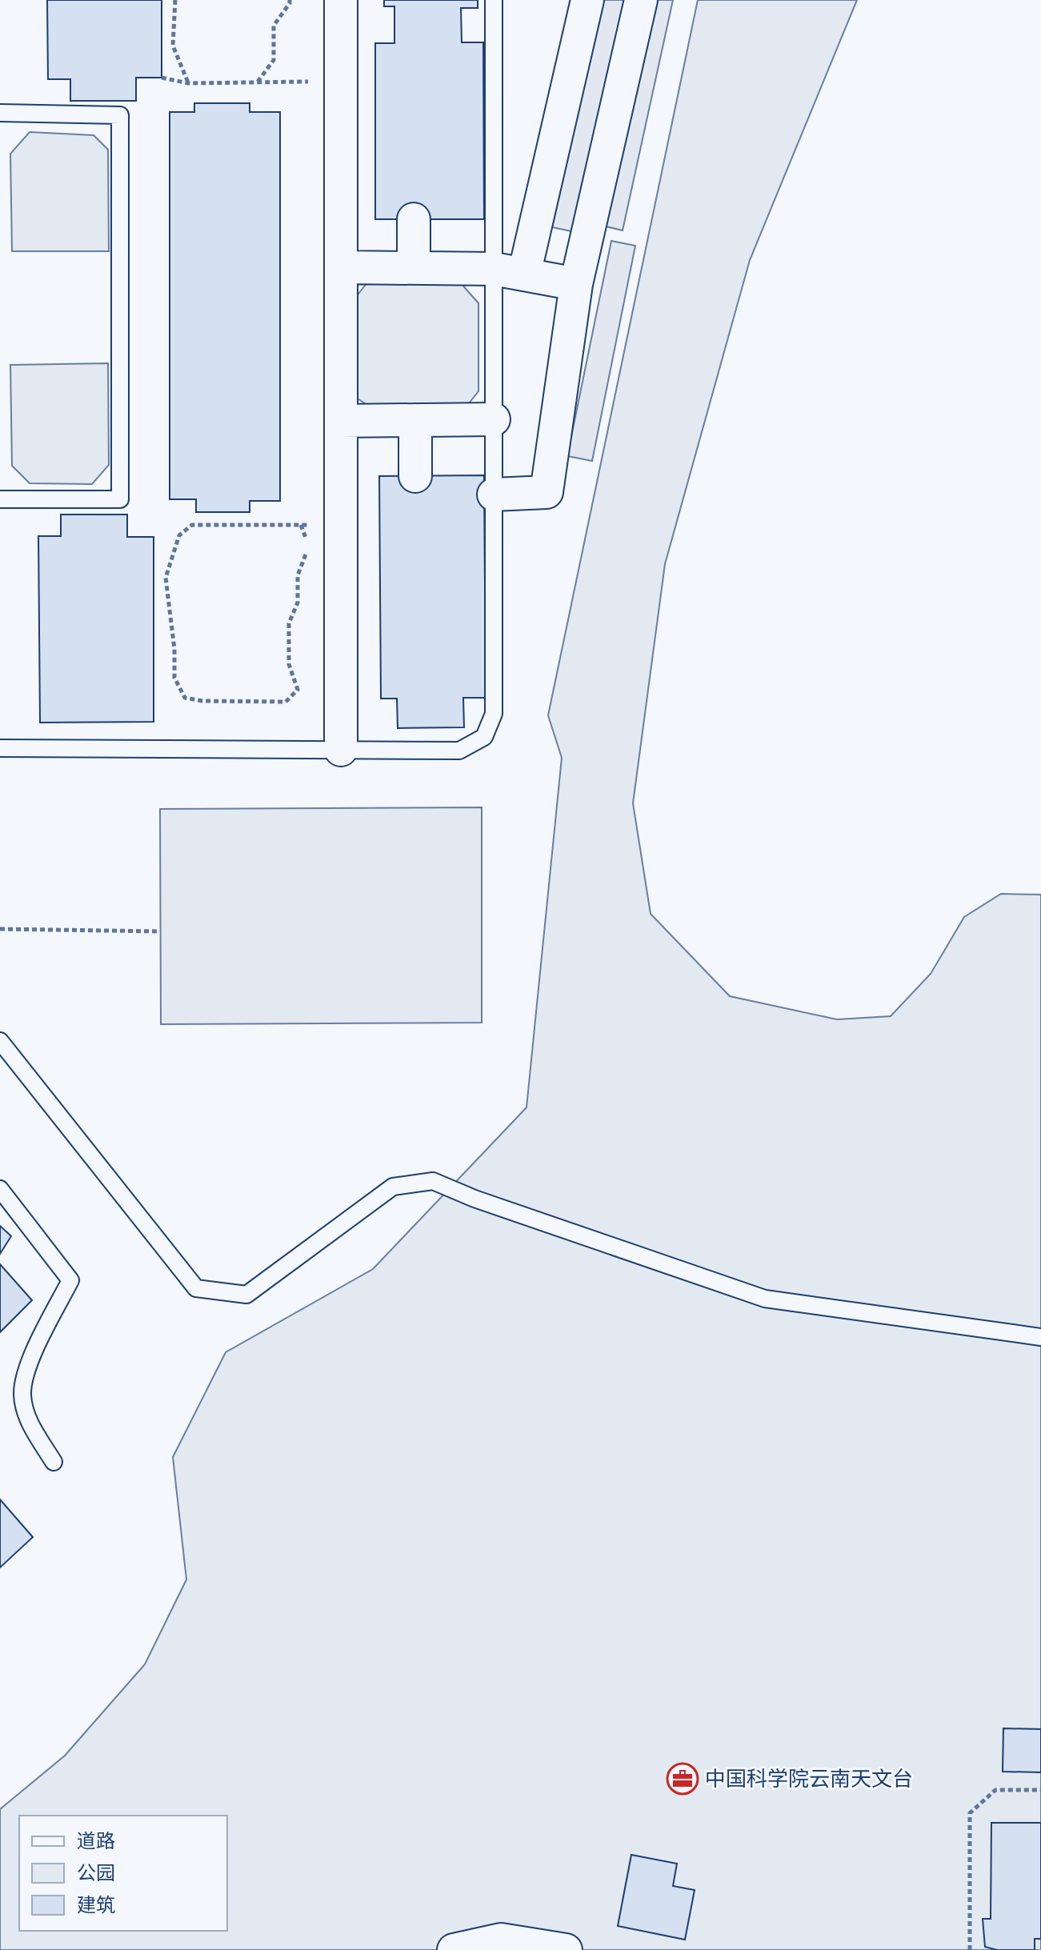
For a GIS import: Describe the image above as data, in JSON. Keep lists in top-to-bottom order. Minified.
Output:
{"places":{"office":["中国科学院云南天文台"]},"legend":["道路","公园","建筑"]}
